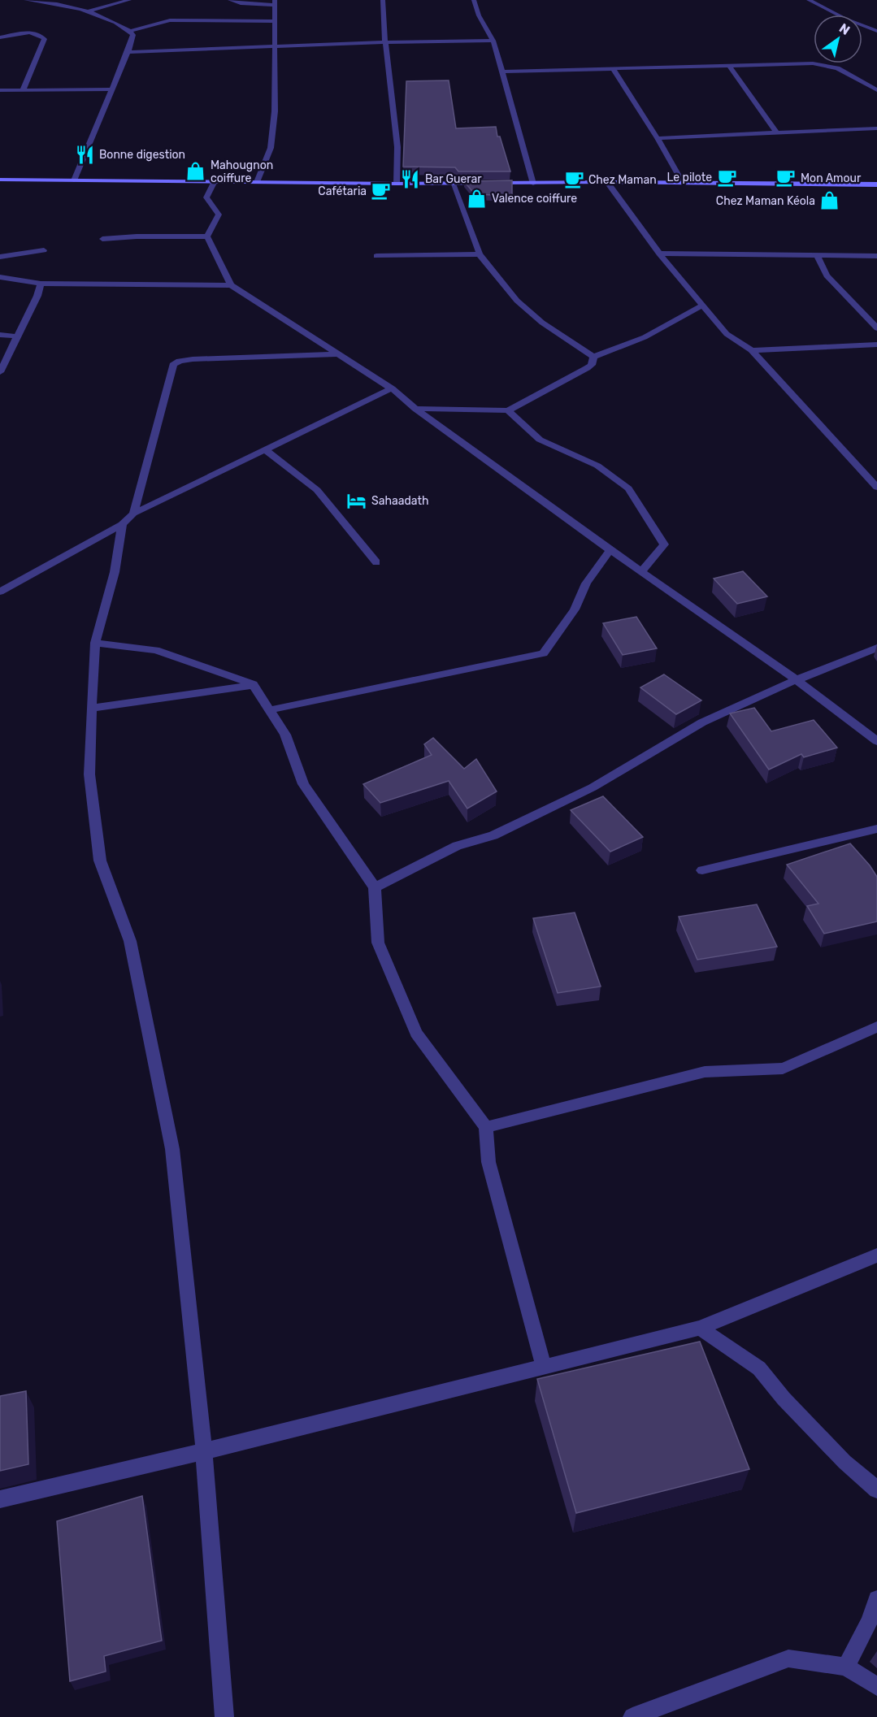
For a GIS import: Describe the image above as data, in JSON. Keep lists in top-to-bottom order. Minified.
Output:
{"places":{"restaurant":["Bonne digestion","Bar Guerar"],"shop":["Mahougnon coiffure","Valence coiffure","Chez Maman Kéola"],"cafe":["Le pilote","Mon Amour","Chez Maman","Cafétaria"],"hotel":["Sahaadath"]},"north":"top right"}
